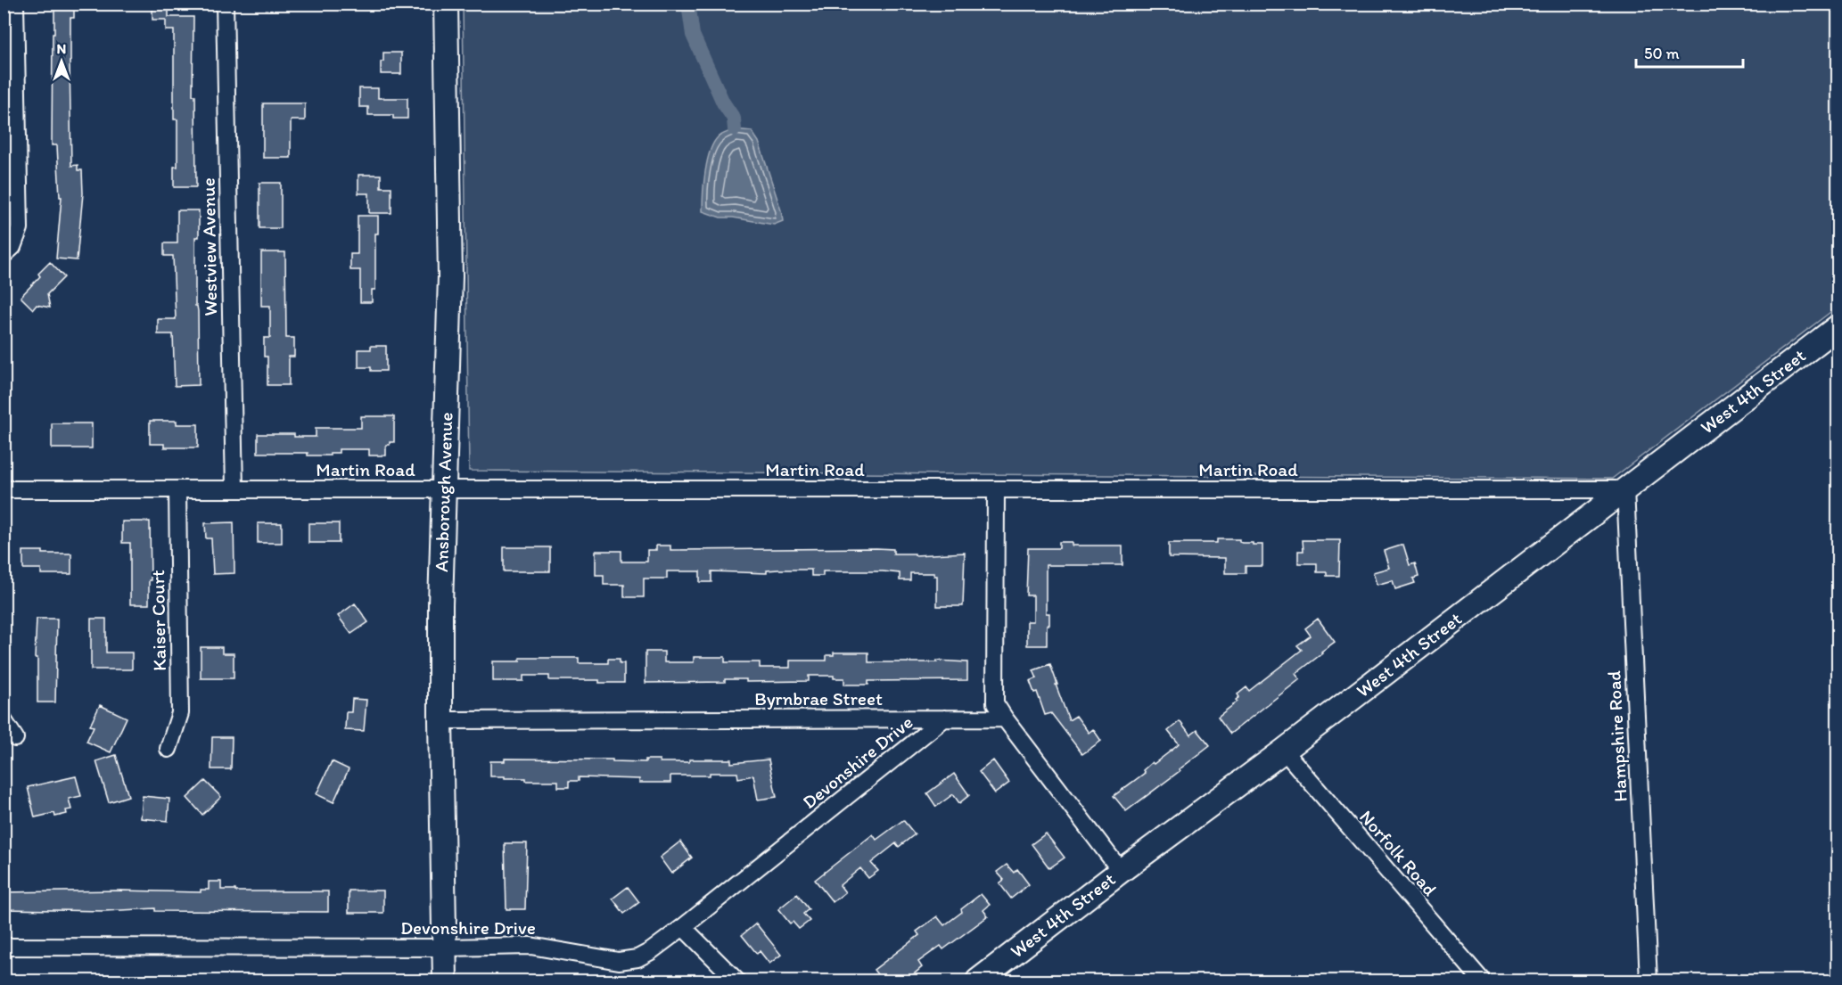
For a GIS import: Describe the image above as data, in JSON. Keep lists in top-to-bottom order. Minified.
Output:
{"streets":{"main road":["West 4th Street","Ansborough Avenue"],"street":["Westview Avenue","Martin Road","Kaiser Court","Byrnbrae Street","Hampshire Road","Devonshire Drive","Norfolk Road"]},"crossings":[["Westview Avenue","Martin Road"],["West 4th Street","Martin Road"],["West 4th Street","Hampshire Road"],["West 4th Street","Norfolk Road"],["Martin Road","Ansborough Avenue"],["Martin Road","Kaiser Court"],["Martin Road","Hampshire Road"],["Ansborough Avenue","Byrnbrae Street"],["Ansborough Avenue","Devonshire Drive"],["Byrnbrae Street","Devonshire Drive"]],"scale_bar":"50 m","north":"top"}
